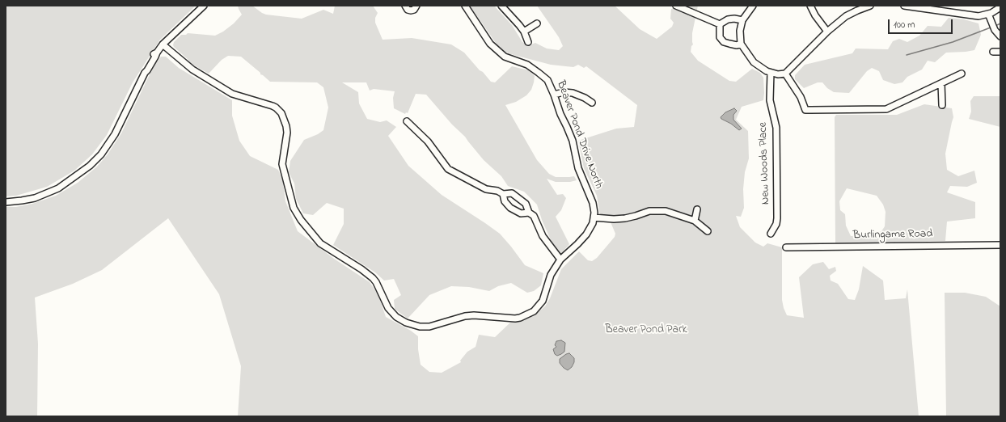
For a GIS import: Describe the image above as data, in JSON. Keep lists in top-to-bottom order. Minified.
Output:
{"streets":{"street":["Beaver Pond Drive North","New Woods Place","Burlingame Road"]},"parks":["Beaver Pond Park"],"scale_bar":"100 m"}
